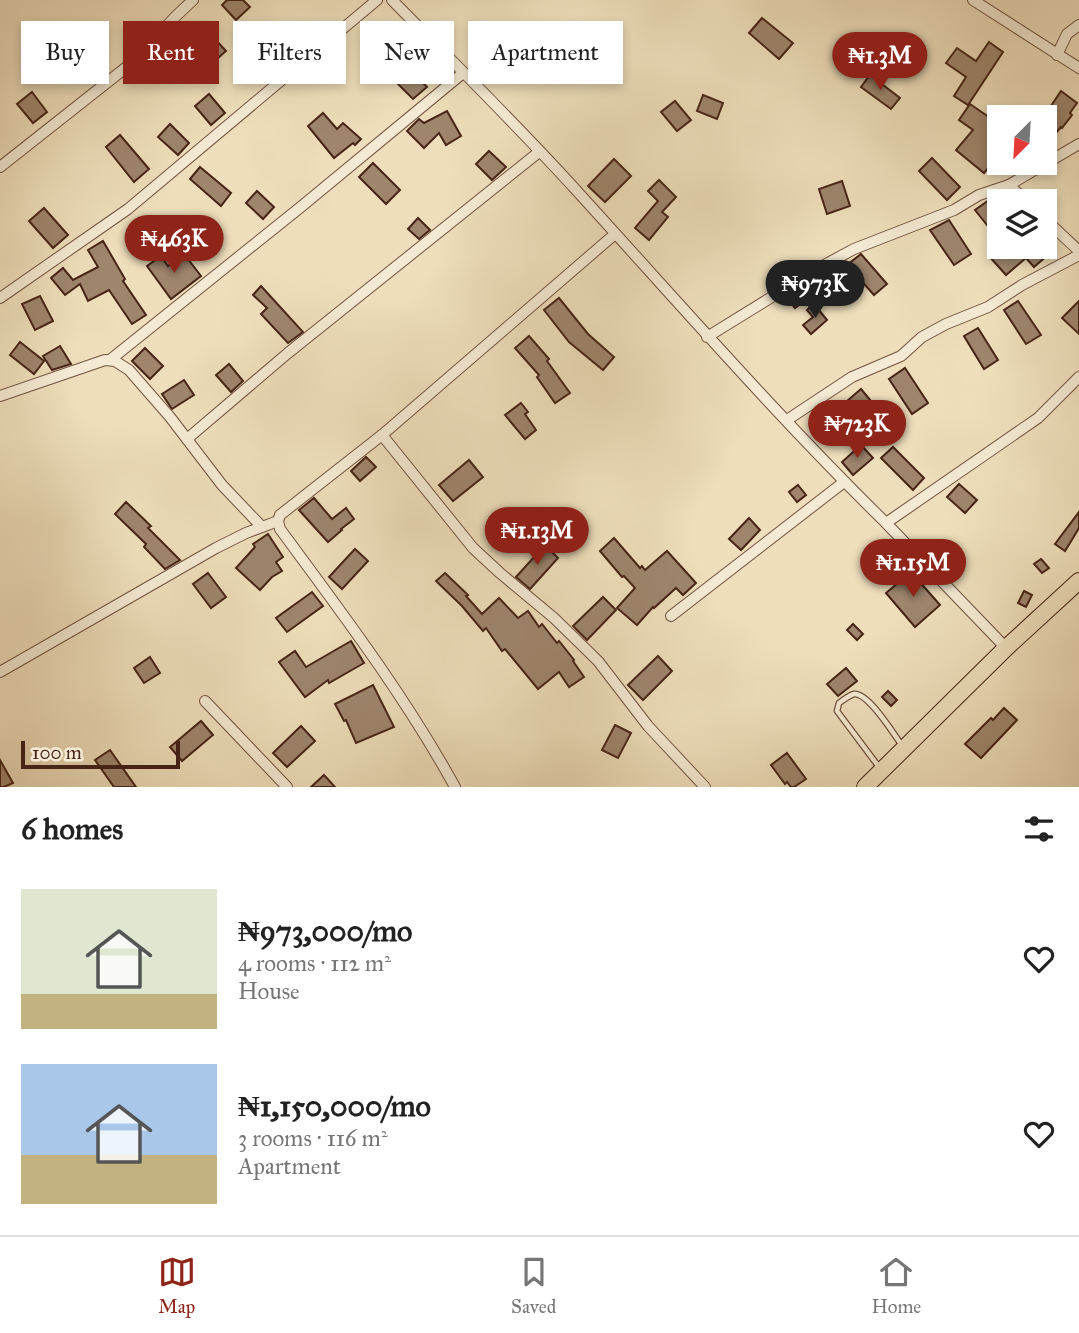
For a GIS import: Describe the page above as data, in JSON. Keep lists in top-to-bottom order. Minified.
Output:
{"scale_bar":"100 m","north":"bottom left","page":{"chip":["Buy","Rent","Filters","New","Apartment"],"price":["₦1.3M","₦463K","₦973K","₦723K","₦1.13M","₦1.15M"],"scale":"100 m","heading":"6 homes","list":[{"name":"₦973,000/mo","note":"4 rooms · 112 m² · House"},{"name":"₦1,150,000/mo","note":"3 rooms · 116 m² · Apartment"}],"tabs":["Map","Saved","Home"]}}
